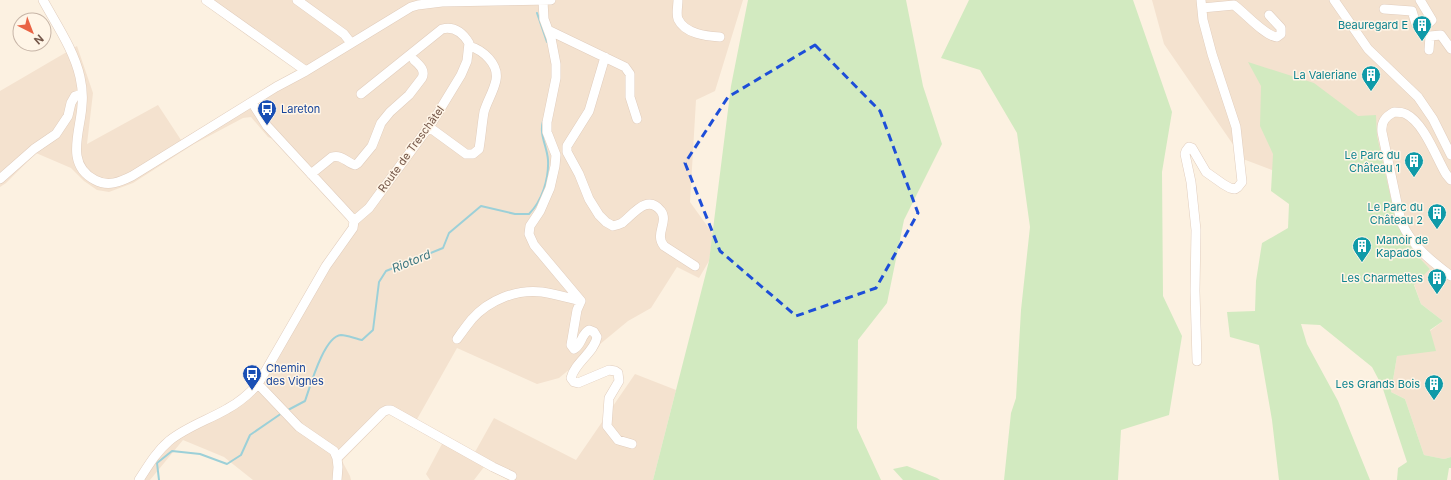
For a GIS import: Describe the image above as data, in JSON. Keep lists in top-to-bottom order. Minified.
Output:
{"streets":{"street":["Route de Treschâtel"]},"water":["Riotord"],"places":{"building":["Beauregard E","La Valeriane","Le Parc du Château 1","Le Parc du Château 2","Manoir de Kapados","Les Charmettes","Les Grands Bois"],"bus stop":["Lareton","Chemin des Vignes"]},"north":"bottom right"}
